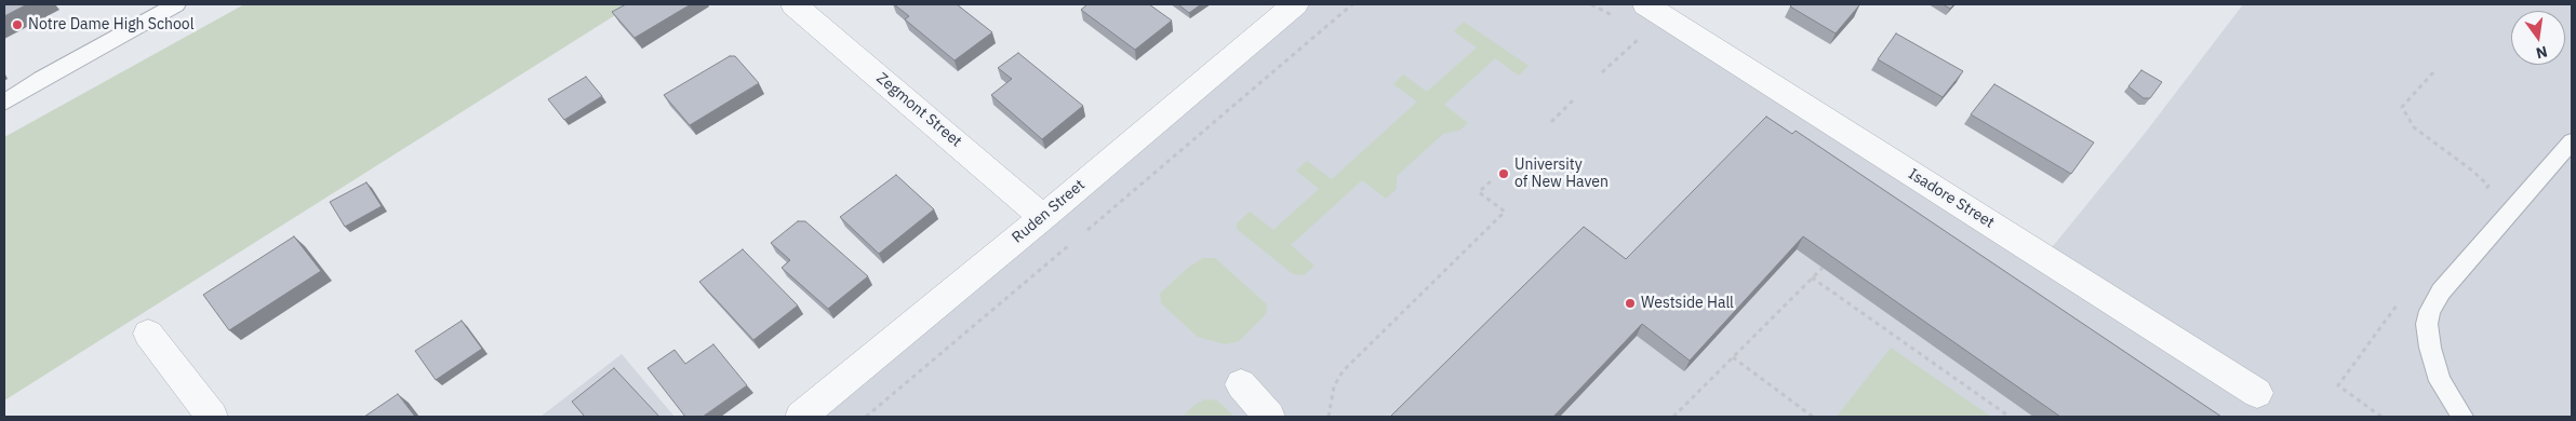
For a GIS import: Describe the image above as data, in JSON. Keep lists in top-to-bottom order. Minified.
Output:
{"streets":{"street":["Zegmont Street","Isadore Street","Ruden Street"]},"crossings":[["Zegmont Street","Ruden Street"]],"places":["Notre Dame High School","University of New Haven","Westside Hall"],"north":"bottom"}
